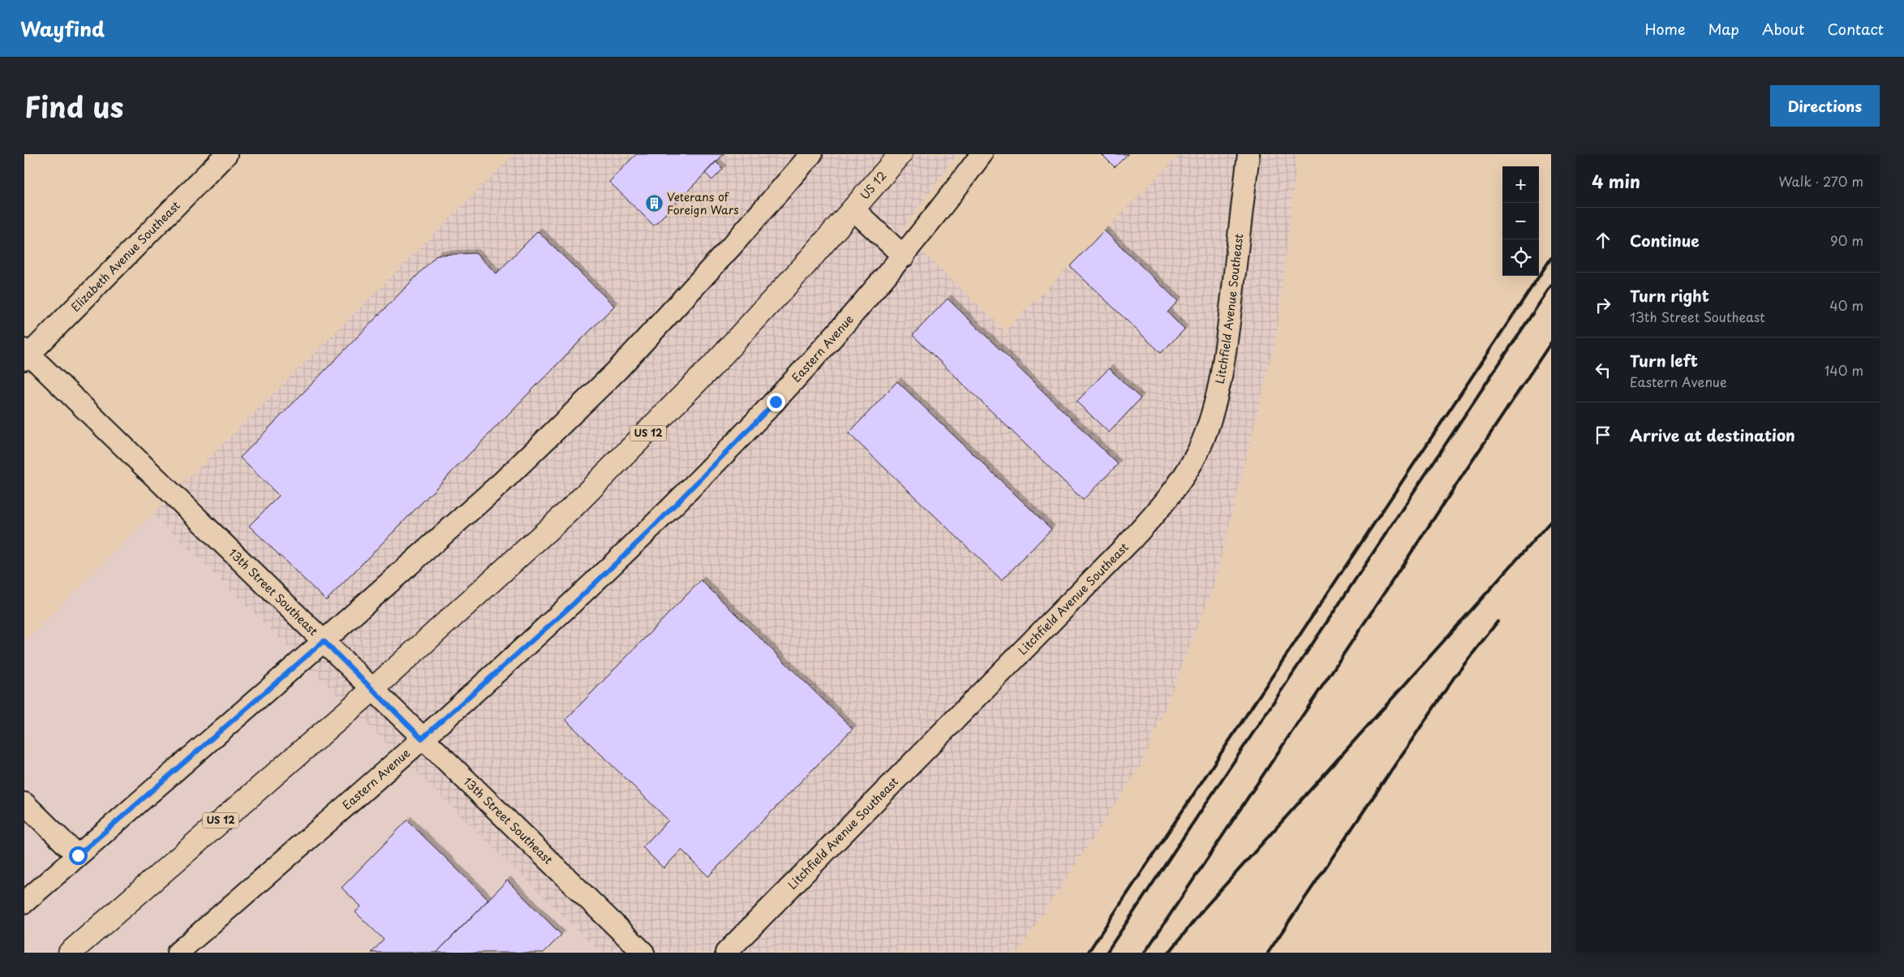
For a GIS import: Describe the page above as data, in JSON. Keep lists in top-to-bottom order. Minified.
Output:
{"streets":{"highway":["US 12"],"street":["Elizabeth Avenue Southeast","Litchfield Avenue Southeast","Eastern Avenue","13th Street Southeast"]},"crossings":[["US 12","13th Street Southeast"],["Elizabeth Avenue Southeast","13th Street Southeast"],["Eastern Avenue","13th Street Southeast"]],"places":{"building":["Veterans of Foreign Wars"]},"page":{"header":"Wayfind","nav":["Home","Map","About","Contact"],"title":"Find us","buttons":"Directions","heading":["4 min","Walk · 270 m"],"map_buttons":["+","−"],"list":[["Continue","90 m"],["Turn right","13th Street Southeast","40 m"],["Turn left","Eastern Avenue","140 m"],"Arrive at destination"]}}
